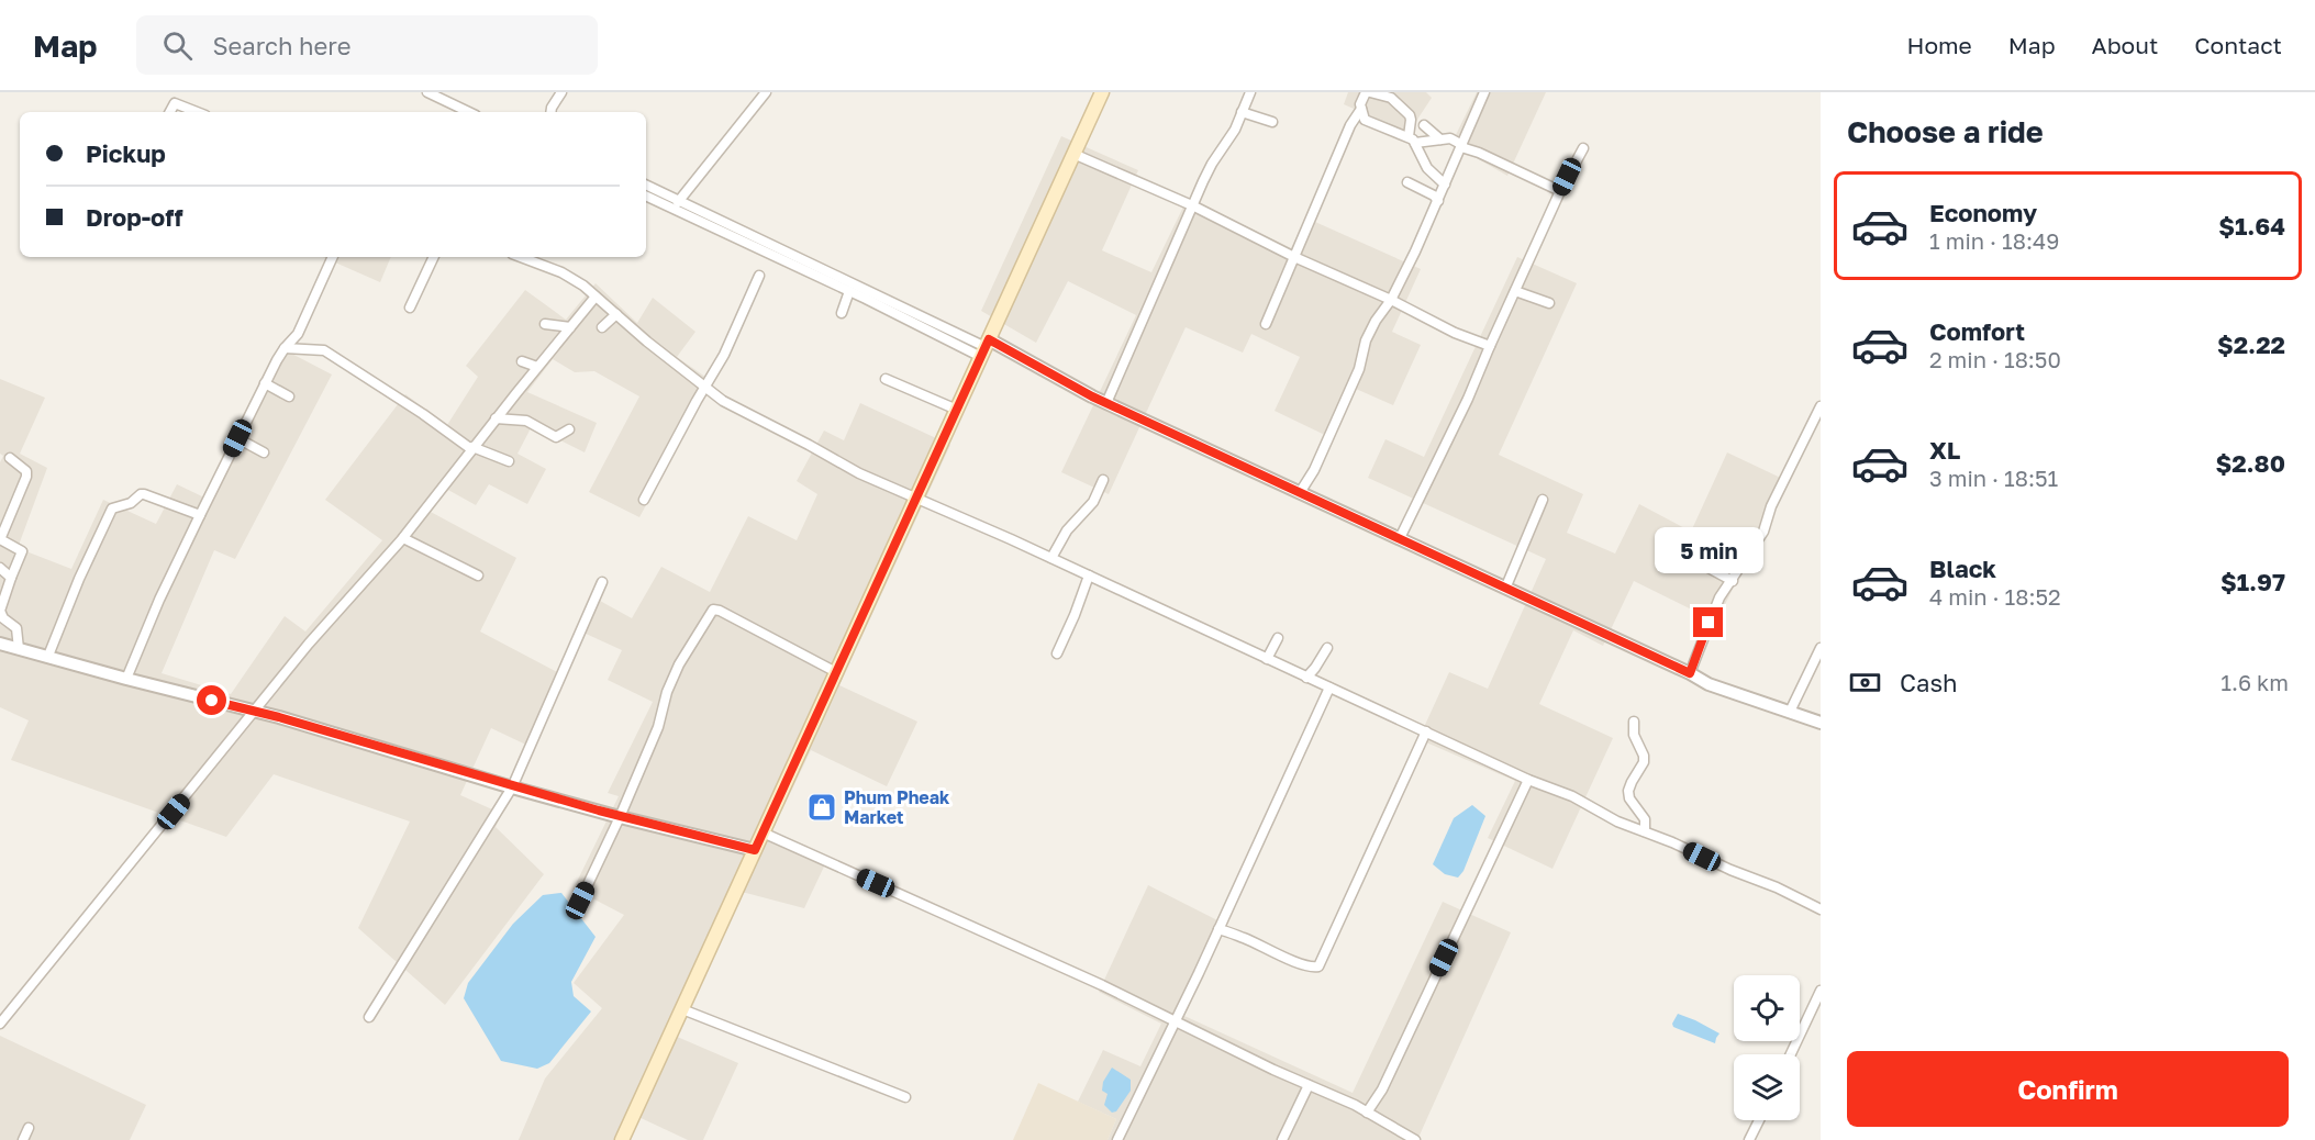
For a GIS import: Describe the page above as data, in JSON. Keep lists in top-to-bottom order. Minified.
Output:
{"places":{"shop":["Phum Pheak Market"]},"page":{"header":"Map","search":"Search here","nav":["Home","Map","About","Contact"],"heading":"Choose a ride","banner":["Pickup","Drop-off"],"list":[{"name":"Economy","note":"1 min · 18:49","value":"$1.64"},{"name":"Comfort","note":"2 min · 18:50","value":"$2.22"},{"name":"XL","note":"3 min · 18:51","value":"$2.80"},{"name":"Black","note":"4 min · 18:52","value":"$1.97"}],"bubble":"5 min","pay":["Cash","1.6 km"],"buttons":"Confirm"}}
